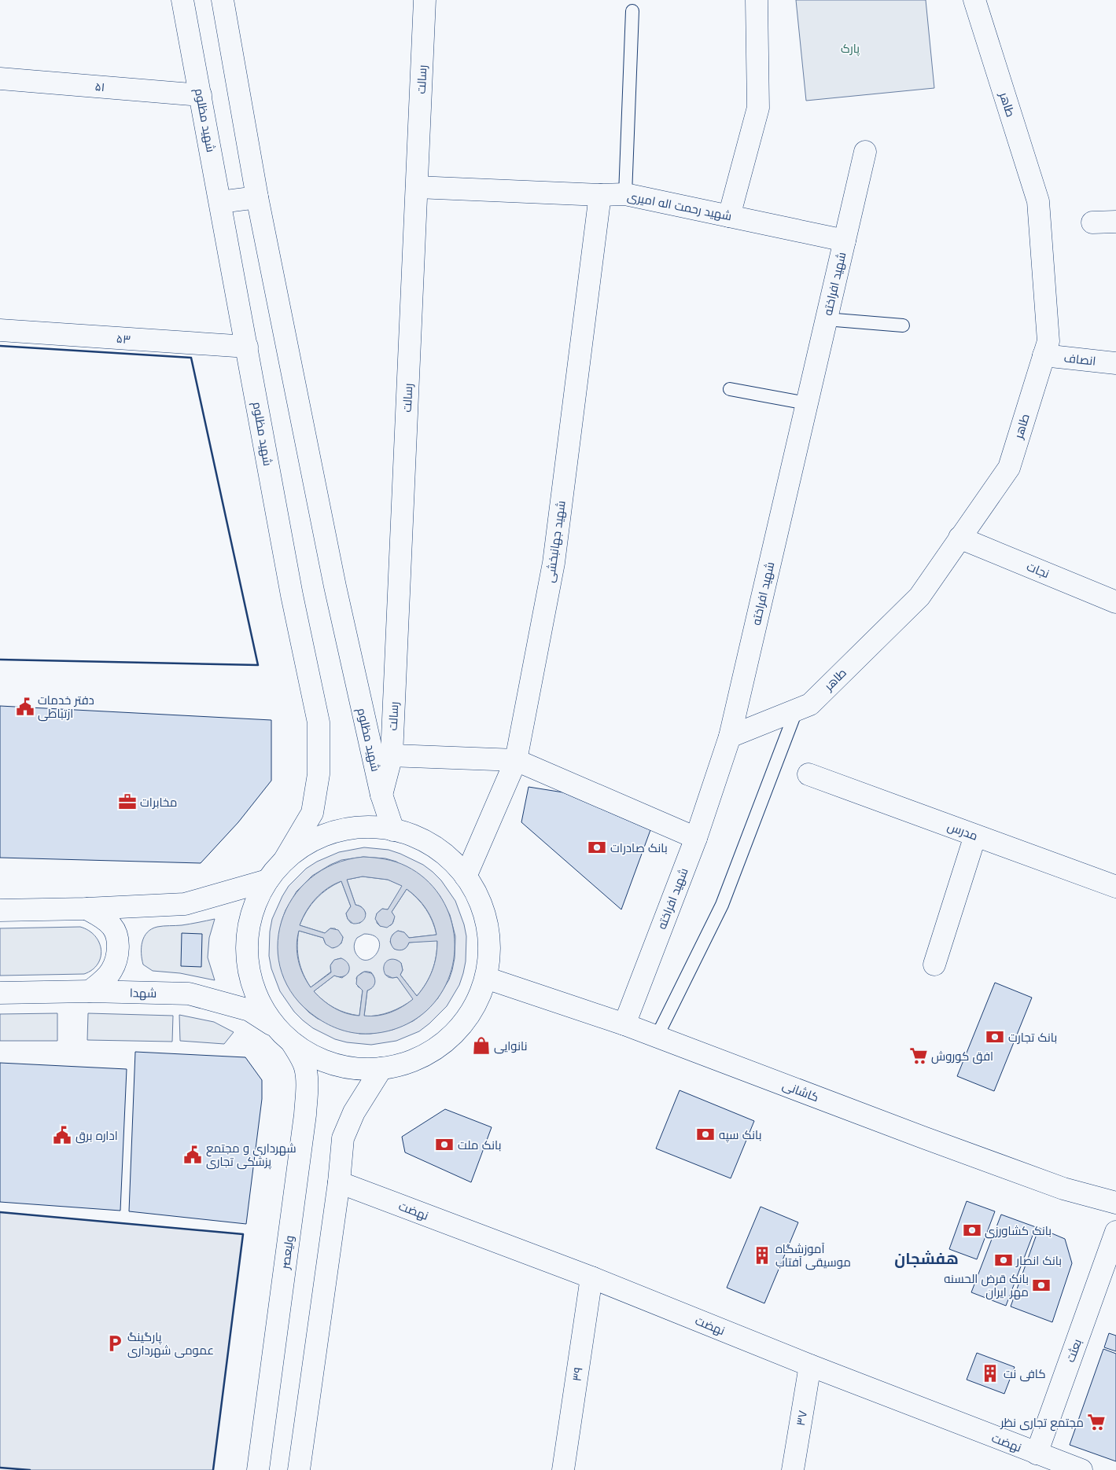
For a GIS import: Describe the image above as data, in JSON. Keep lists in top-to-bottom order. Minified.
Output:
{"streets":{"street":["رسالت","۵۱","طاهر","شهید مظلوم","شهید رحمت اله امیری","شهید افراخته","۵۳","انصاف","شهید جهانبخشی","نجات","مدرس","شهدا","کاشانی","نهضت","ولیعصر","بعثت","۳۹","۳۷"]},"crossings":[["رسالت","شهید مظلوم"],["رسالت","شهید رحمت اله امیری"],["۵۱","شهید مظلوم"],["طاهر","شهید افراخته"],["طاهر","انصاف"],["طاهر","نجات"],["شهید مظلوم","۵۳"],["شهید رحمت اله امیری","شهید افراخته"],["شهید رحمت اله امیری","شهید جهانبخشی"],["شهید افراخته","کاشانی"],["شهدا","ولیعصر"],["نهضت","بعثت"],["نهضت","۳۹"],["نهضت","۳۷"]],"districts":["هفشجان"],"parks":["پارک"],"places":{"public building":["دفتر خدمات ارتباطی","اداره برق","شهرداری و مجتمع پزشکی تجاری"],"office":["مخابرات"],"bank":["بانک صادرات","بانک تجارت","بانک سپه","بانک ملت","بانک کشاورزی","بانک انصار","بانک قرض الحسنه مهر ایران"],"shop":["نانوایی"],"supermarket":["افق کوروش","مجتمع تجاری نظر"],"building":["آموزشگاه موسیقی آفتاب","کافی نت"],"parking":["پارگینگ عمومی شهرداری"]}}
